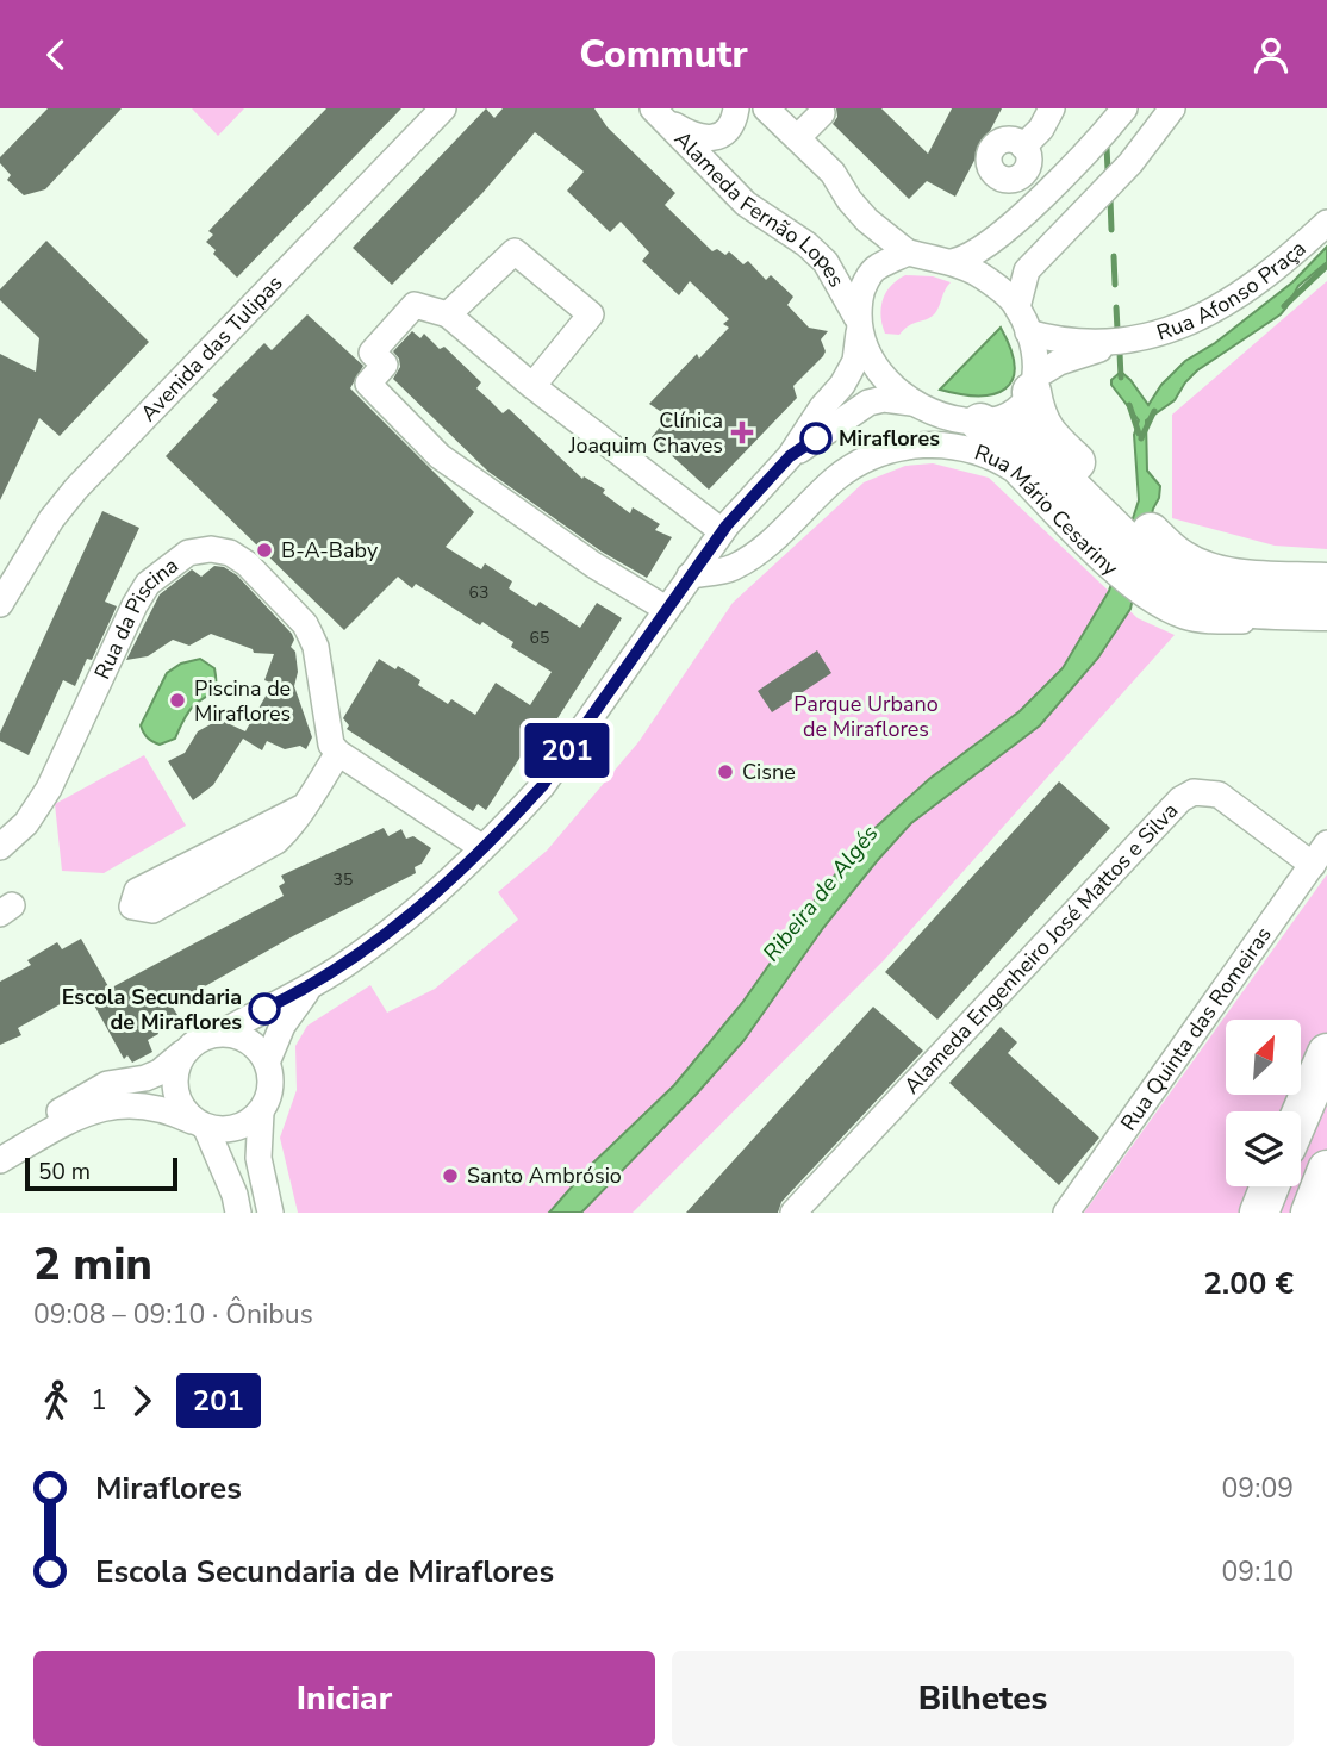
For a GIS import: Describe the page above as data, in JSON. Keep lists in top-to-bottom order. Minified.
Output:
{"streets":{"street":["Alameda Fernão Lopes","Rua Afonso Praça","Avenida das Tulipas","Rua Mário Cesariny","Rua da Piscina","Alameda Engenheiro José Mattos e Silva","Rua Quinta das Romeiras"]},"crossings":[["Alameda Fernão Lopes","Rua Afonso Praça"],["Alameda Engenheiro José Mattos e Silva","Rua Quinta das Romeiras"]],"water":["Ribeira de Algés"],"parks":["Parque Urbano de Miraflores"],"places":{"health":["Clínica Joaquim Chaves"],"other":["Miraflores","B-A-Baby","Piscina de Miraflores","Cisne","Escola Secundaria de Miraflores","Santo Ambrósio"]},"lines":["bus line 201"],"house_numbers":["63","65","35"],"scale_bar":"50 m","north":"top right","page":{"header":"Commutr","on_map":"201","scale":"50 m","heading":["2 min","09:08 – 09:10 · Ônibus","2.00 €"],"legs":["1","201"],"list":[{"name":"Miraflores","value":"09:09"},{"name":"Escola Secundaria de Miraflores","value":"09:10"}],"buttons":["Iniciar","Bilhetes"]}}
